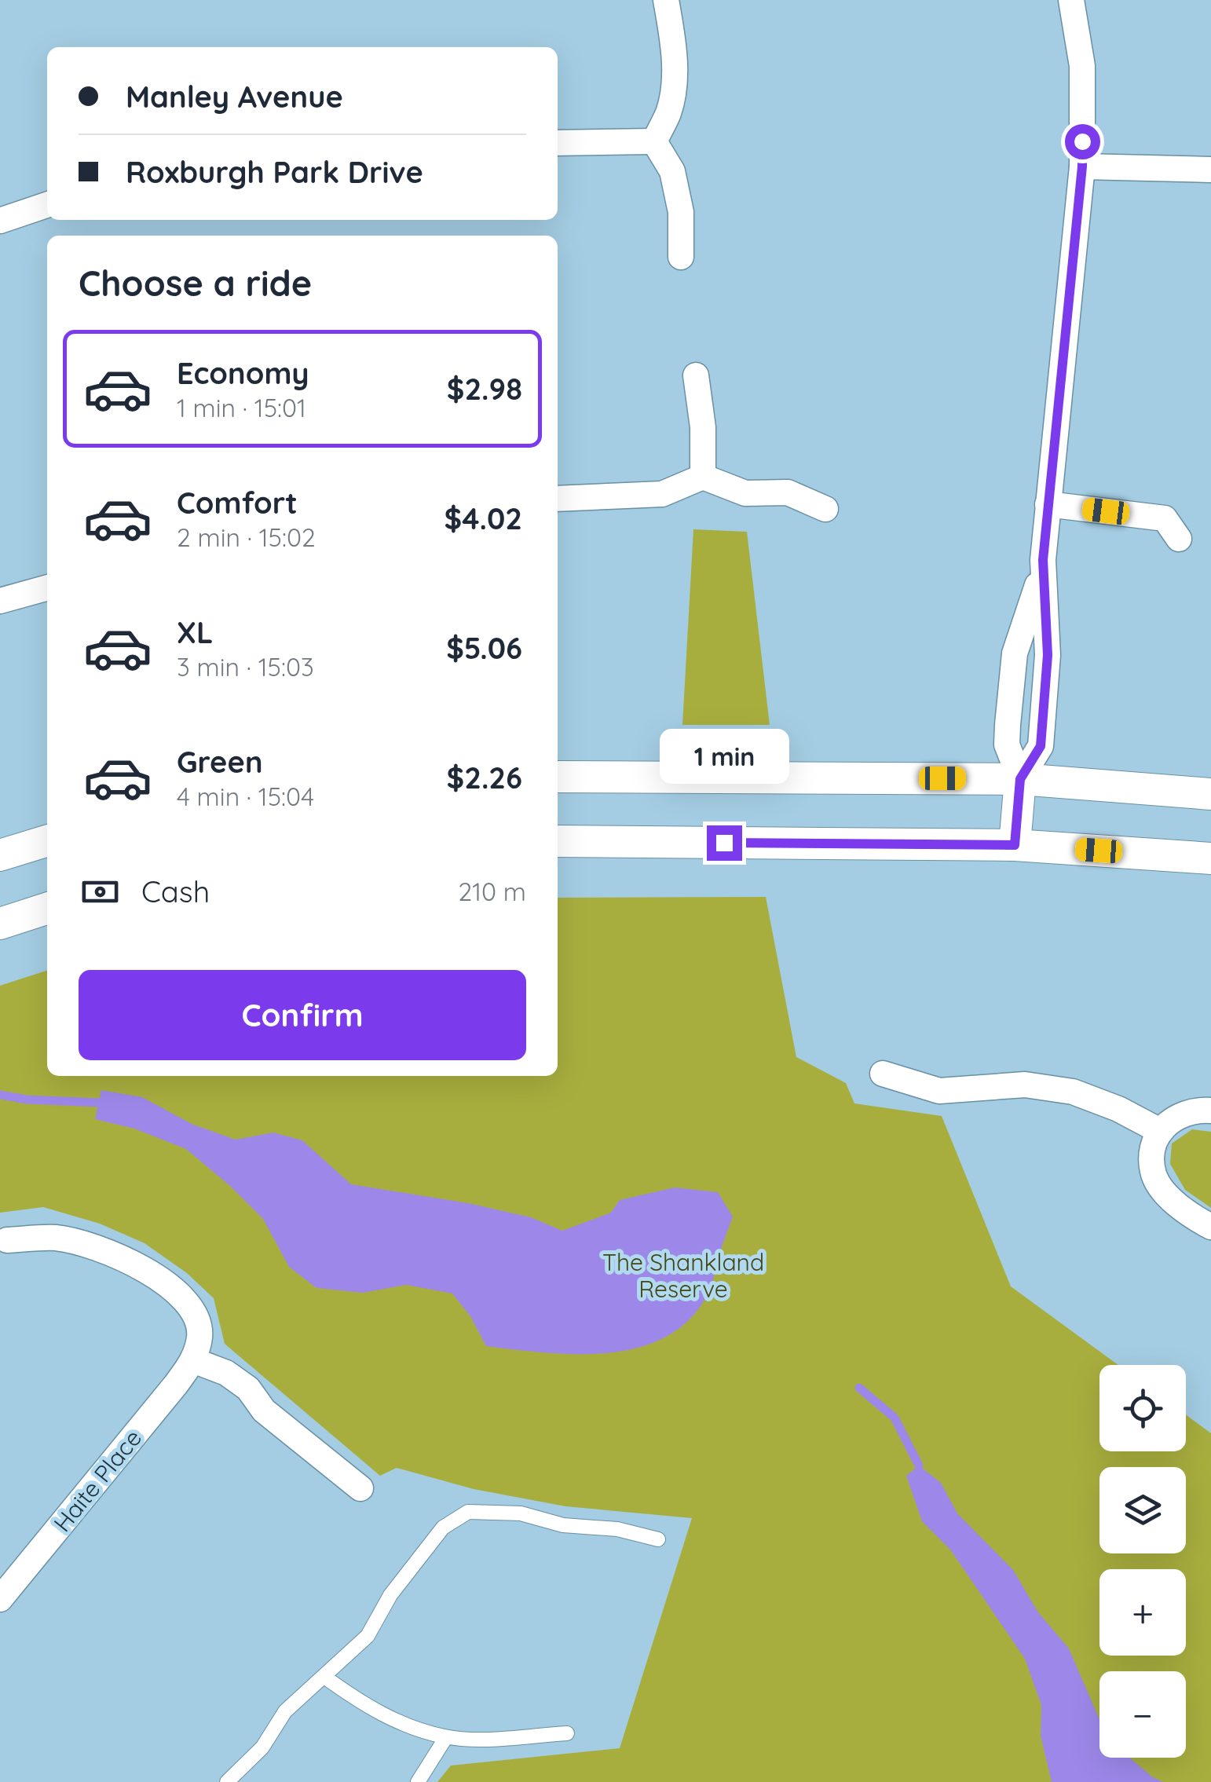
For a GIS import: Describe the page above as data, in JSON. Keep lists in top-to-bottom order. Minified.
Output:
{"streets":{"street":["Haite Place"]},"parks":["The Shankland Reserve"],"page":{"banner":["Manley Avenue","Roxburgh Park Drive"],"heading":"Choose a ride","list":[{"name":"Economy","note":"1 min · 15:01","value":"$2.98"},{"name":"Comfort","note":"2 min · 15:02","value":"$4.02"},{"name":"XL","note":"3 min · 15:03","value":"$5.06"},{"name":"Green","note":"4 min · 15:04","value":"$2.26"}],"bubble":"1 min","pay":["Cash","210 m"],"buttons":"Confirm","map_buttons":["+","−"]}}
